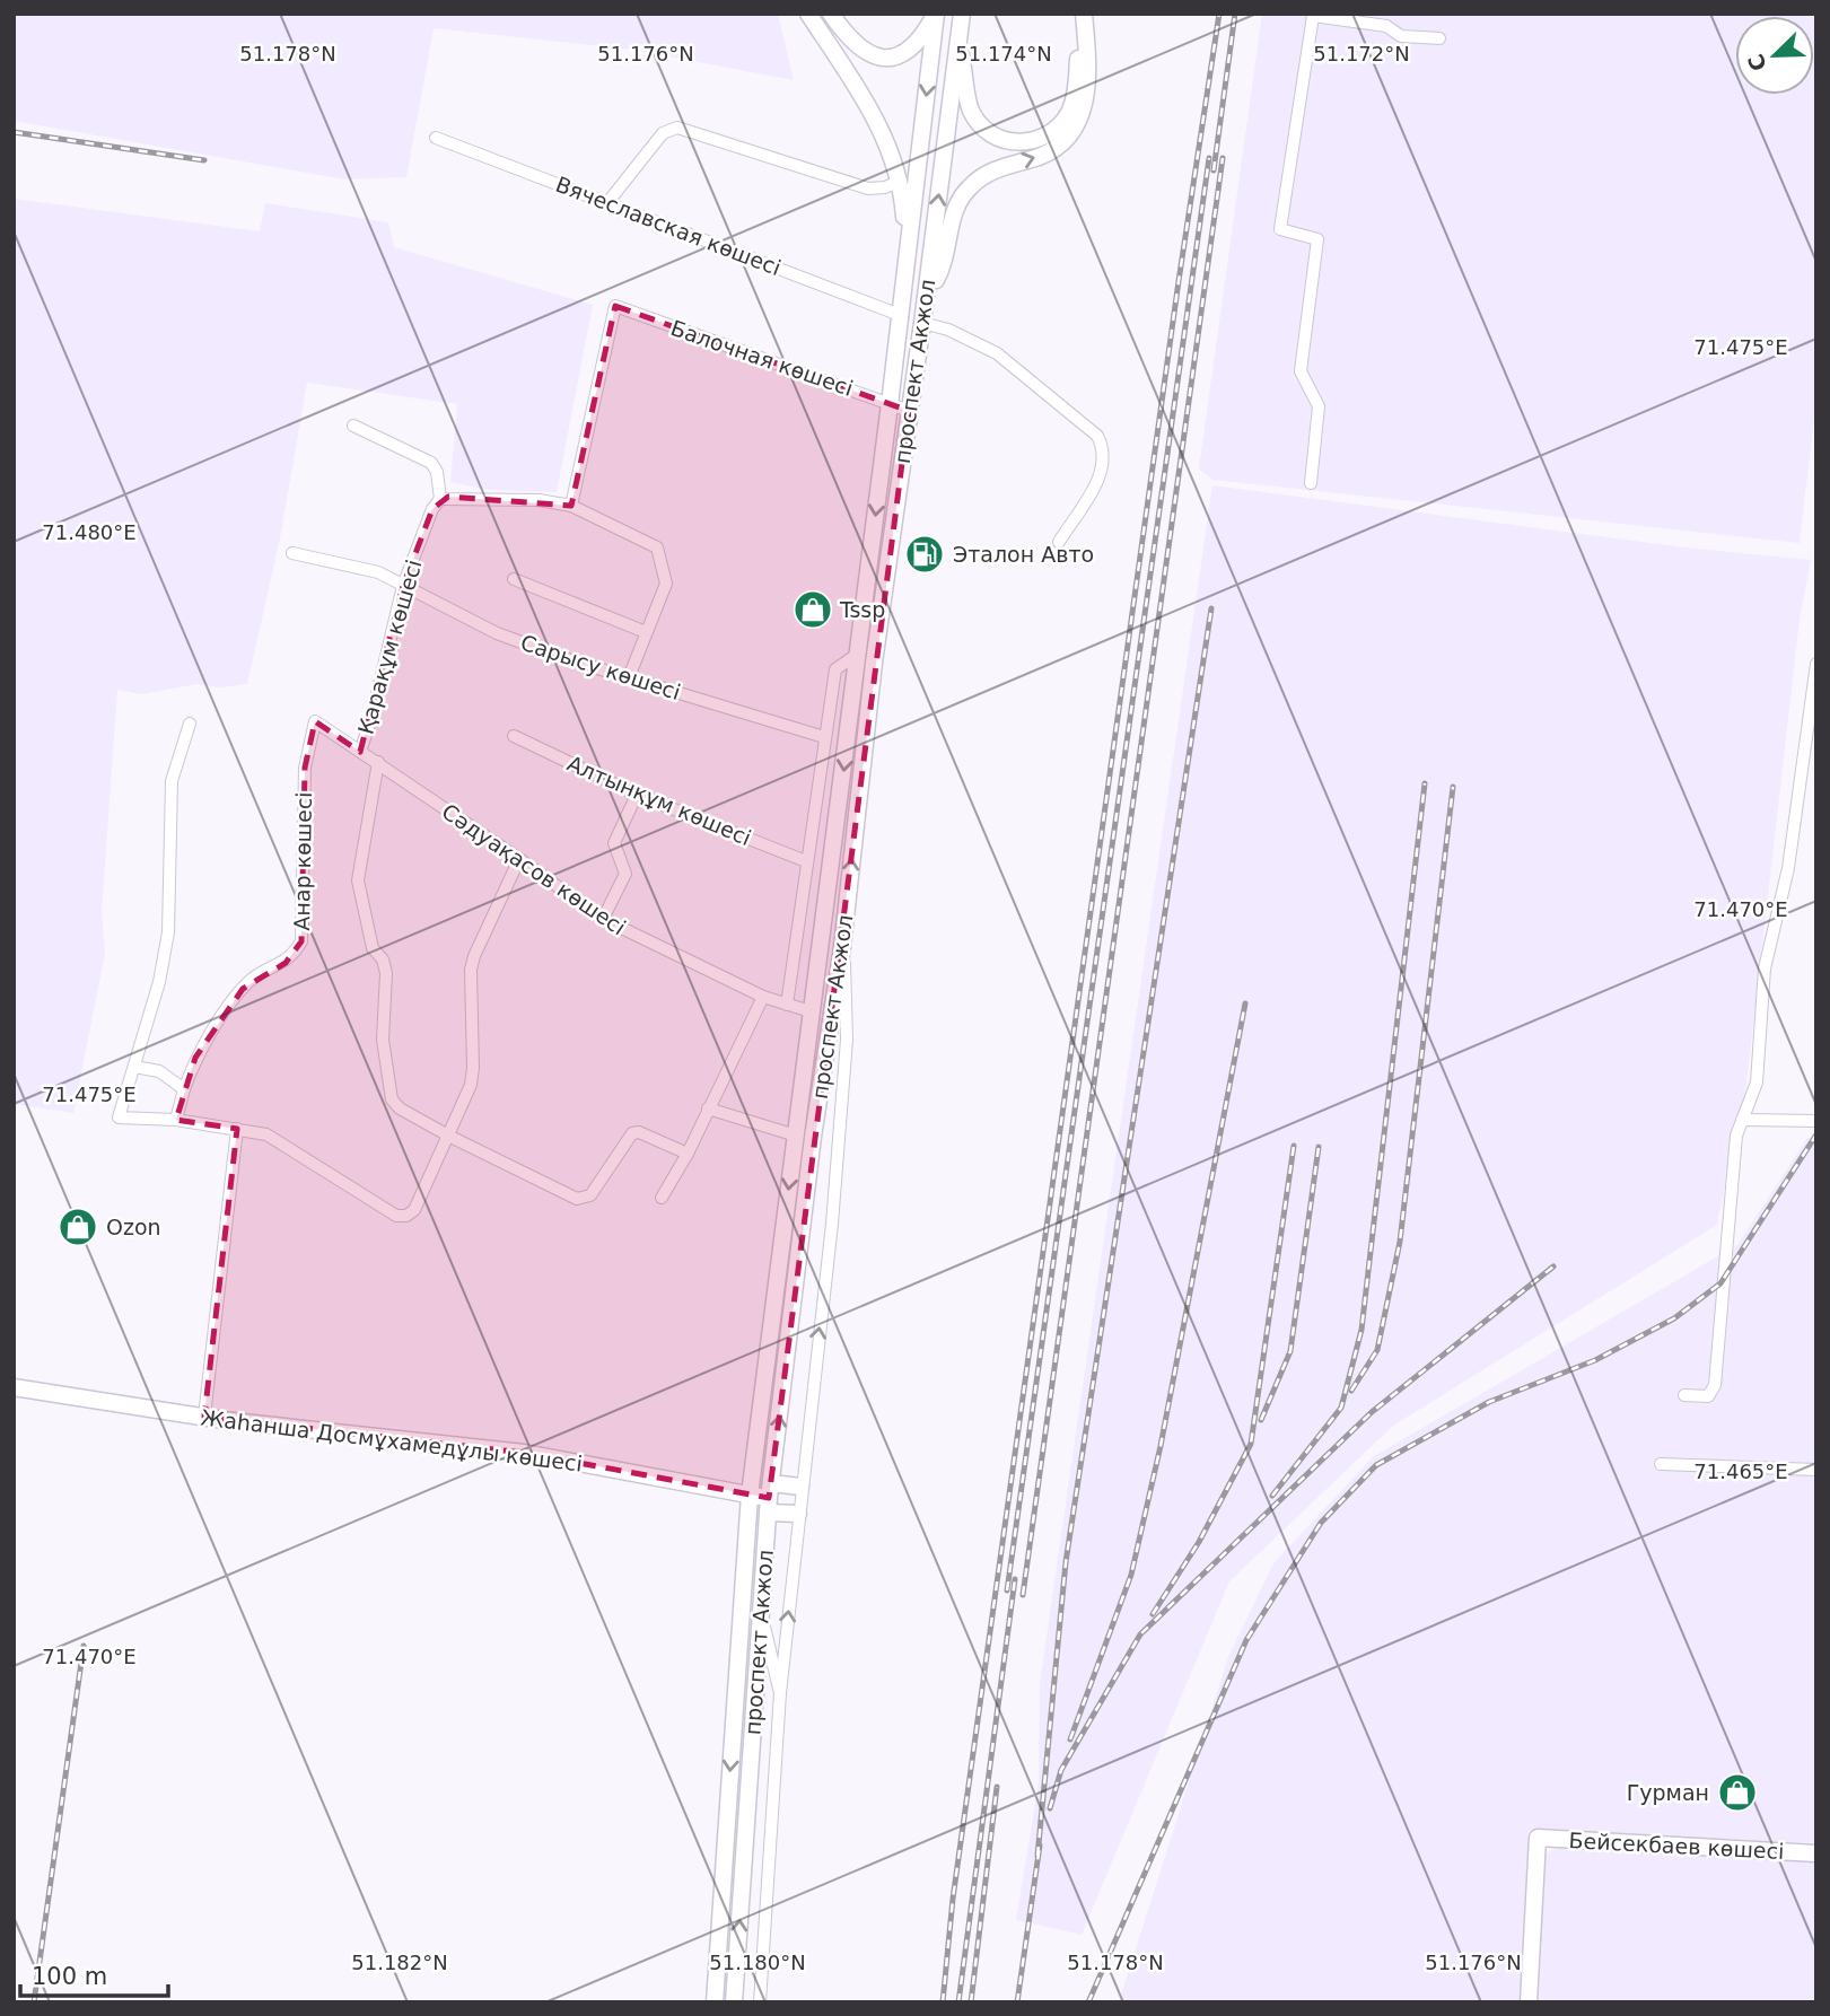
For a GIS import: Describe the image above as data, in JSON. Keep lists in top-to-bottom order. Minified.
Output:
{"streets":{"main road":["проспект Акжол","Жаһанша Досмұхамедұлы көшесі","Бейсекбаев көшесі"],"street":["Вячеславская көшесі","Балочная көшесі","Қарақұм көшесі","Сарысу көшесі","Алтынқұм көшесі","Анар көшесі","Сәдуақасов көшесі"]},"crossings":[["Вячеславская көшесі","проспект Акжол"],["Балочная көшесі","проспект Акжол"],["проспект Акжол","Сәдуақасов көшесі"],["проспект Акжол","Жаһанша Досмұхамедұлы көшесі"],["Қарақұм көшесі","Сарысу көшесі"],["Қарақұм көшесі","Сәдуақасов көшесі"],["Анар көшесі","Сәдуақасов көшесі"]],"places":{"fuel station":["Эталон Авто"],"shop":["Tssp","Ozon","Гурман"]},"scale_bar":"100 m","north":"bottom left","coordinates":["51.178°N","51.176°N","51.174°N","51.172°N","71.475°E","71.480°E","71.470°E","71.465°E","51.182°N","51.180°N"]}
